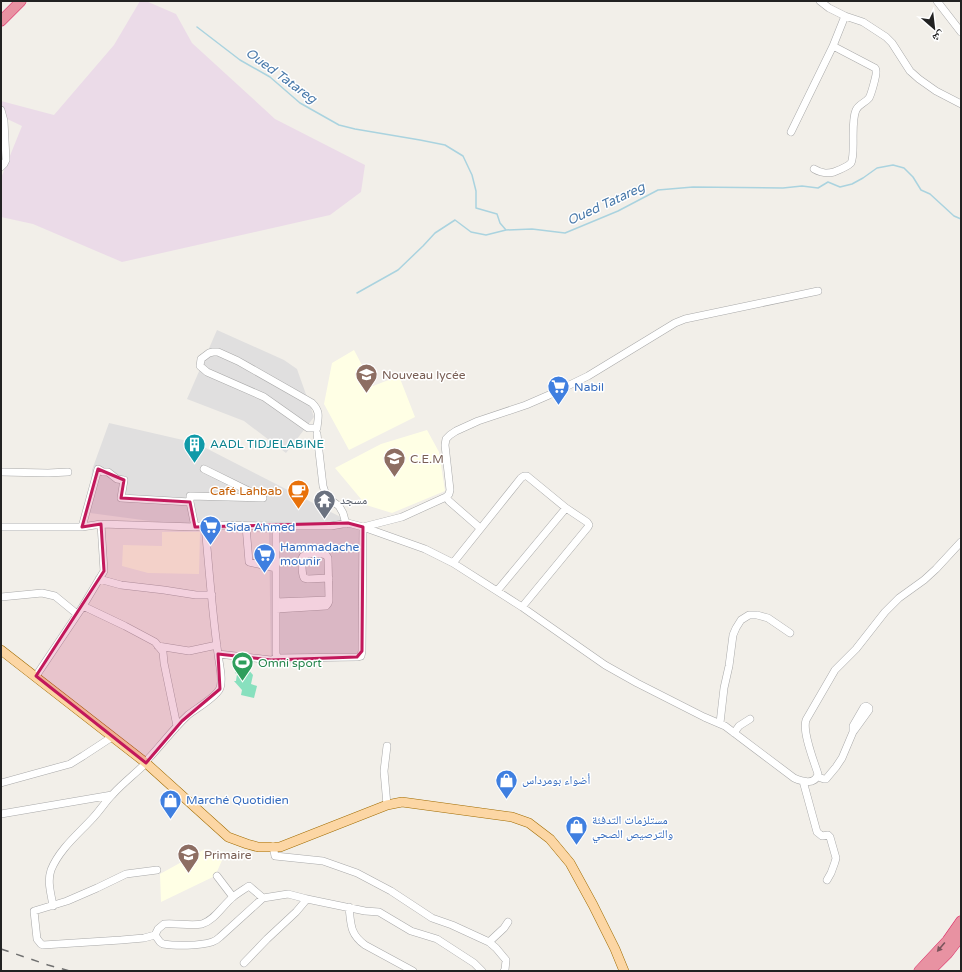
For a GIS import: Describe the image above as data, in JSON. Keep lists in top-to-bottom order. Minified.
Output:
{"water":["Oued Tatareg"],"places":{"school or university":["Nouveau lycée","C.E.M","Primaire"],"supermarket":["Nabil","Sida Ahmed","Hammadache mounir"],"building":["AADL TIDJELABINE"],"cafe":["Café Lahbab"],"temple":["مسجد"],"sports":["Omni sport"],"shop":["أضواء بومرداس","Marché Quotidien","مستلزمات التدفئة والترصيص الصحي"]},"north":"bottom right"}
